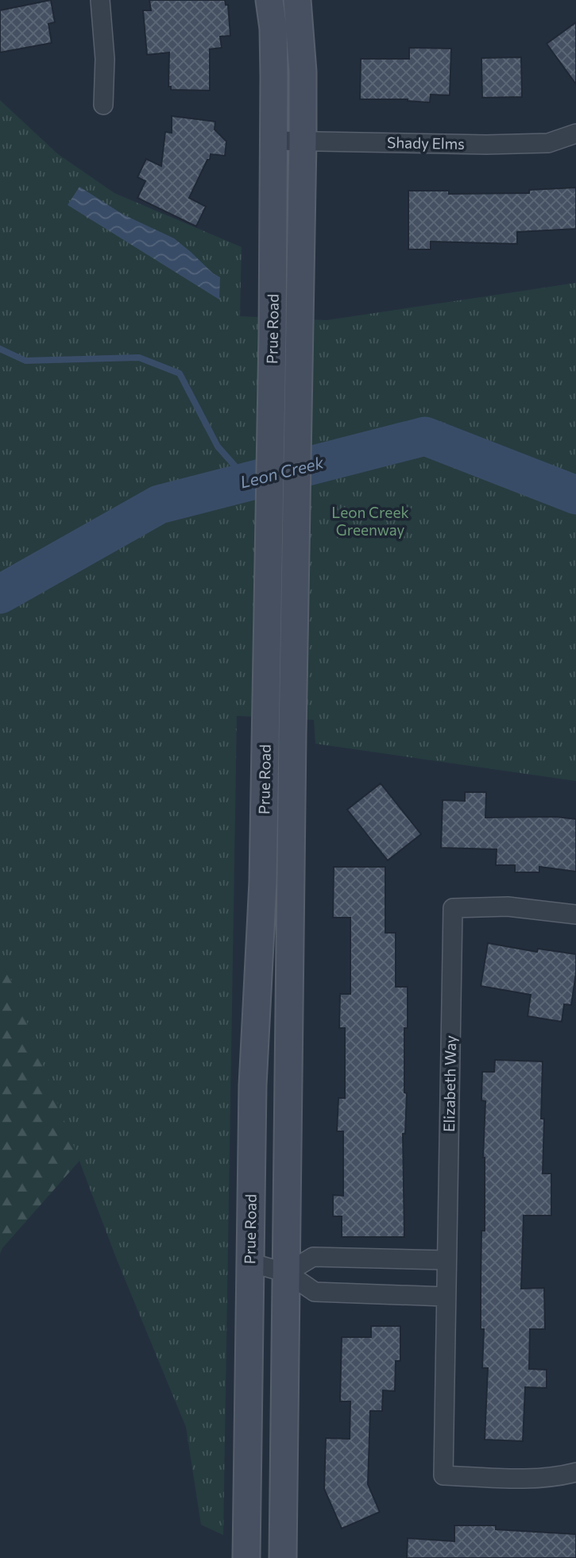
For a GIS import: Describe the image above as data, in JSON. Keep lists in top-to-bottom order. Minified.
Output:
{"streets":{"main road":["Prue Road"],"street":["Shady Elms","Elizabeth Way"]},"crossings":[["Shady Elms","Prue Road"]],"water":["Leon Creek"],"parks":["Leon Creek Greenway"]}
